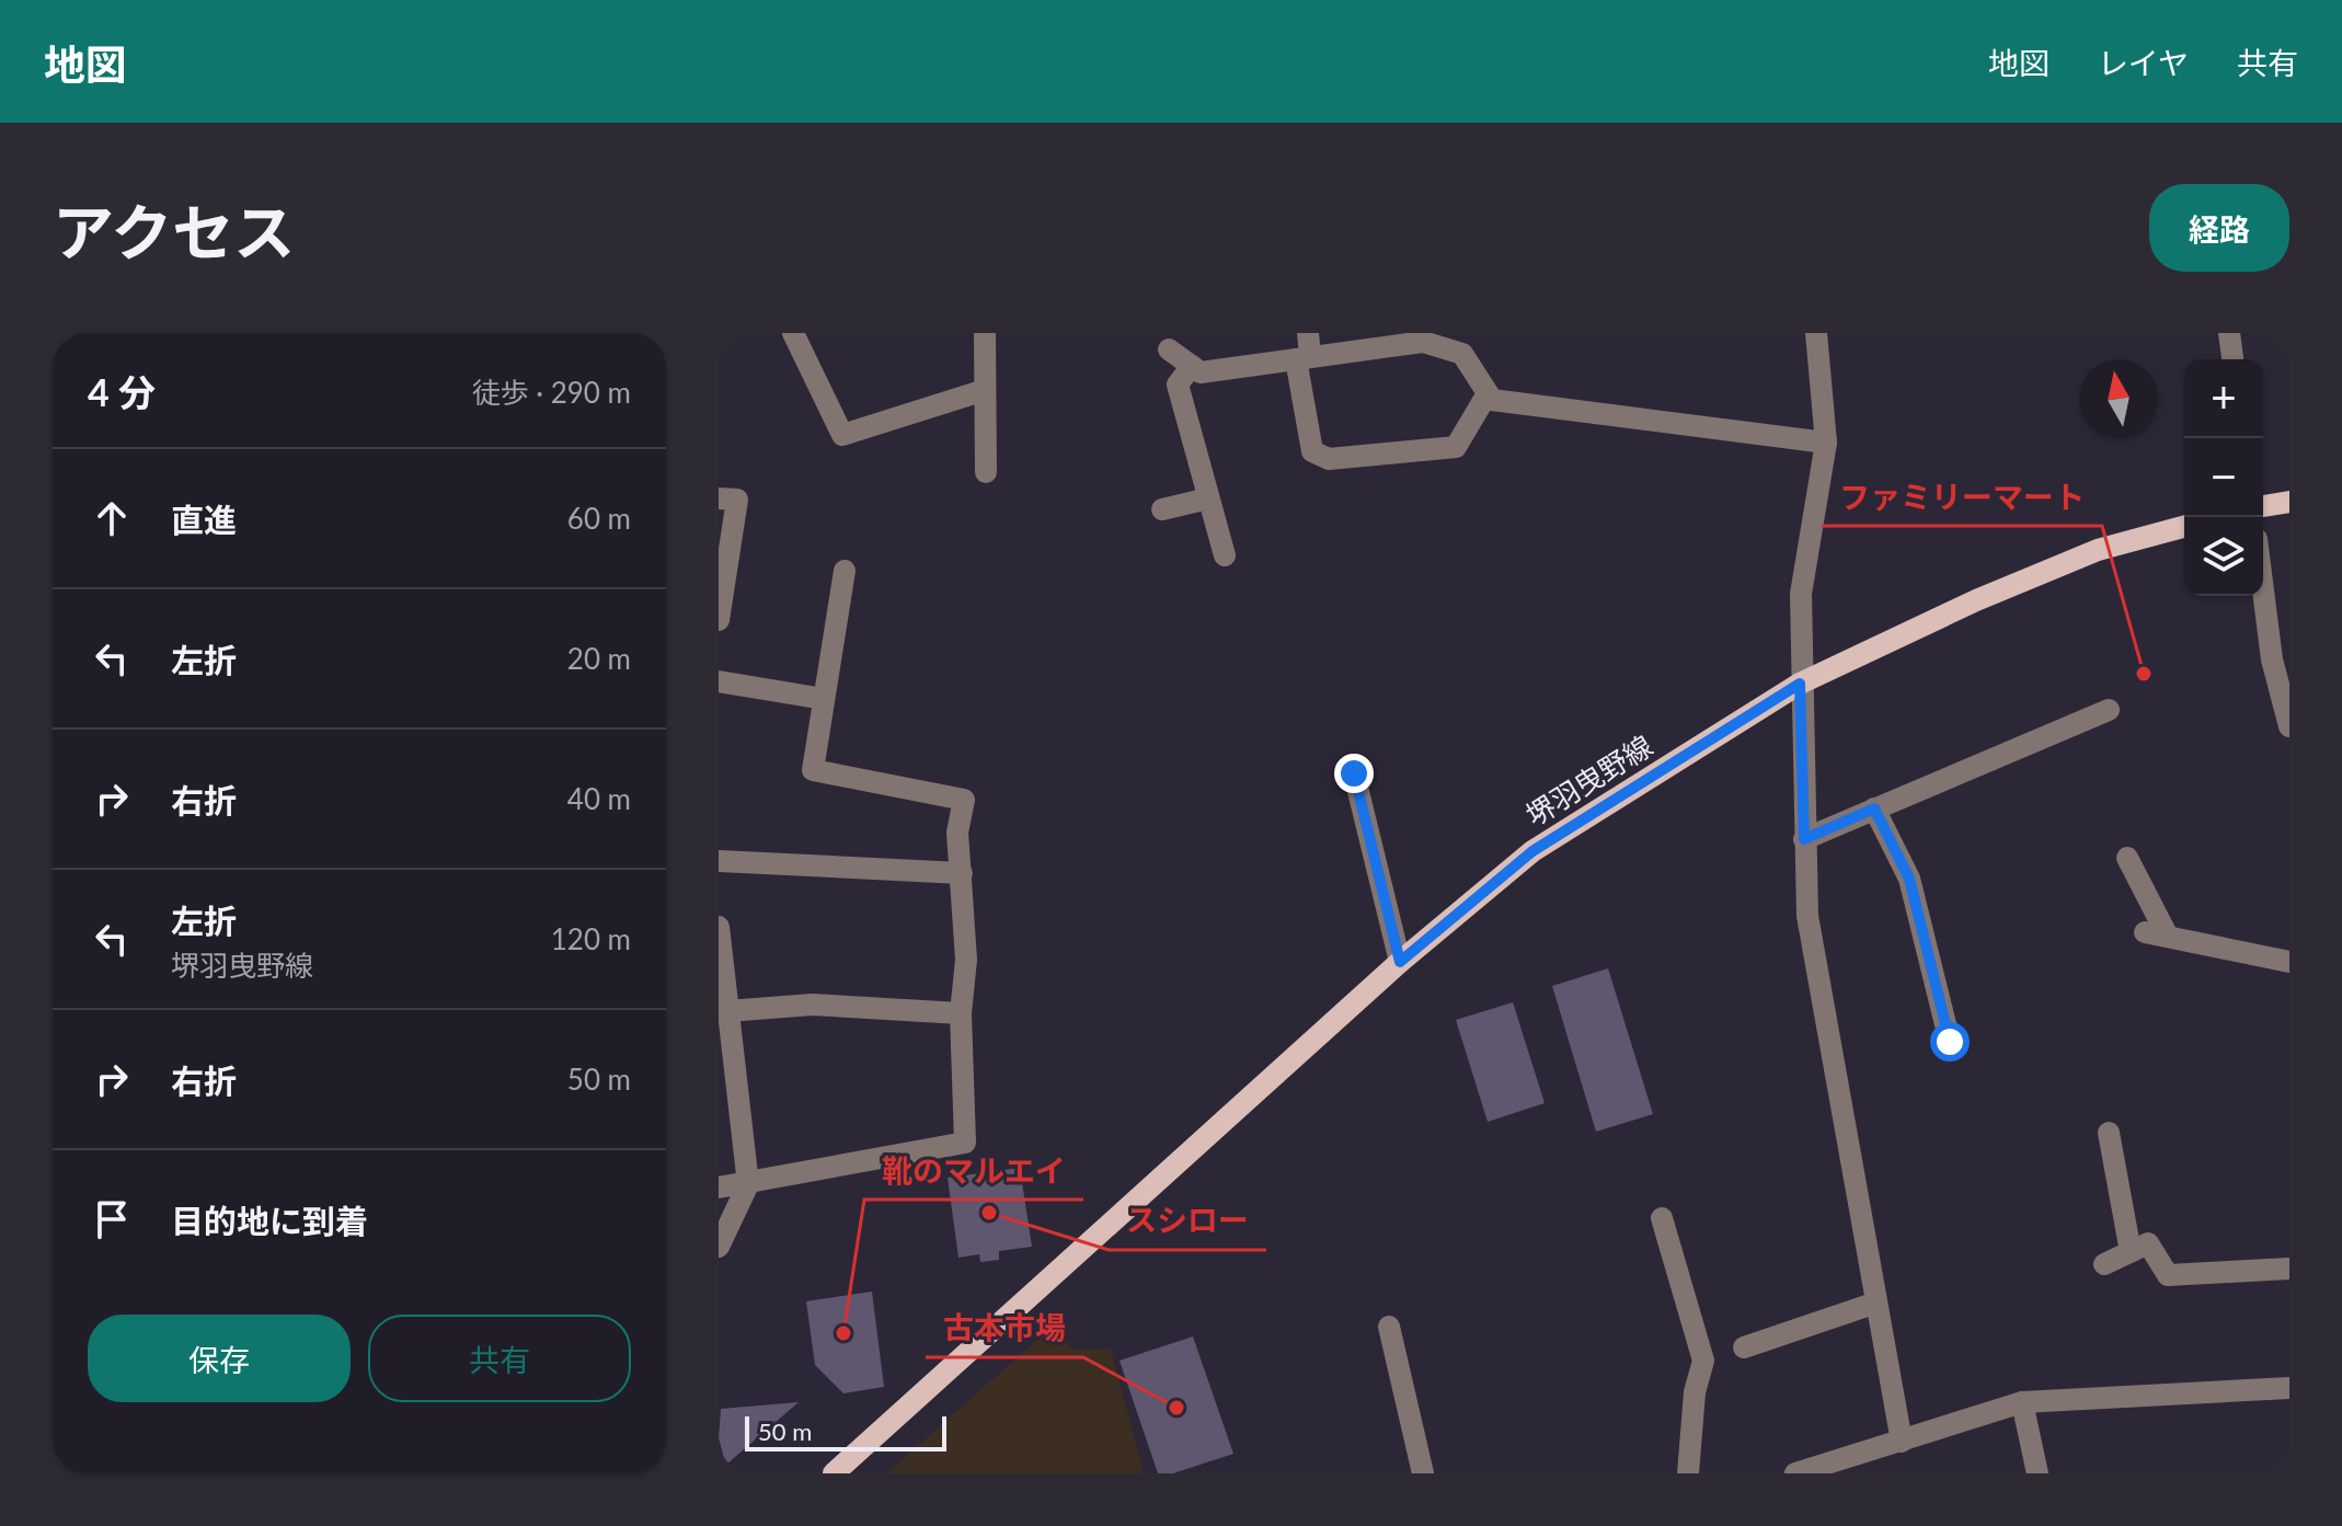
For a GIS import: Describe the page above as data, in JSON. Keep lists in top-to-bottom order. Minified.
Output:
{"streets":{"main road":["堺羽曳野線"]},"places":["ファミリーマート","スシロー","靴のマルエイ","古本市場"],"scale_bar":"50 m","north":"top","page":{"header":"地図","nav":["地図","レイヤ","共有"],"title":"アクセス","buttons":["経路",["保存","共有"]],"heading":["4 分","徒歩 · 290 m"],"map_buttons":["+","−"],"list":[["直進","60 m"],["左折","20 m"],["右折","40 m"],["左折","堺羽曳野線","120 m"],["右折","50 m"],"目的地に到着"],"scale":"50 m"}}
